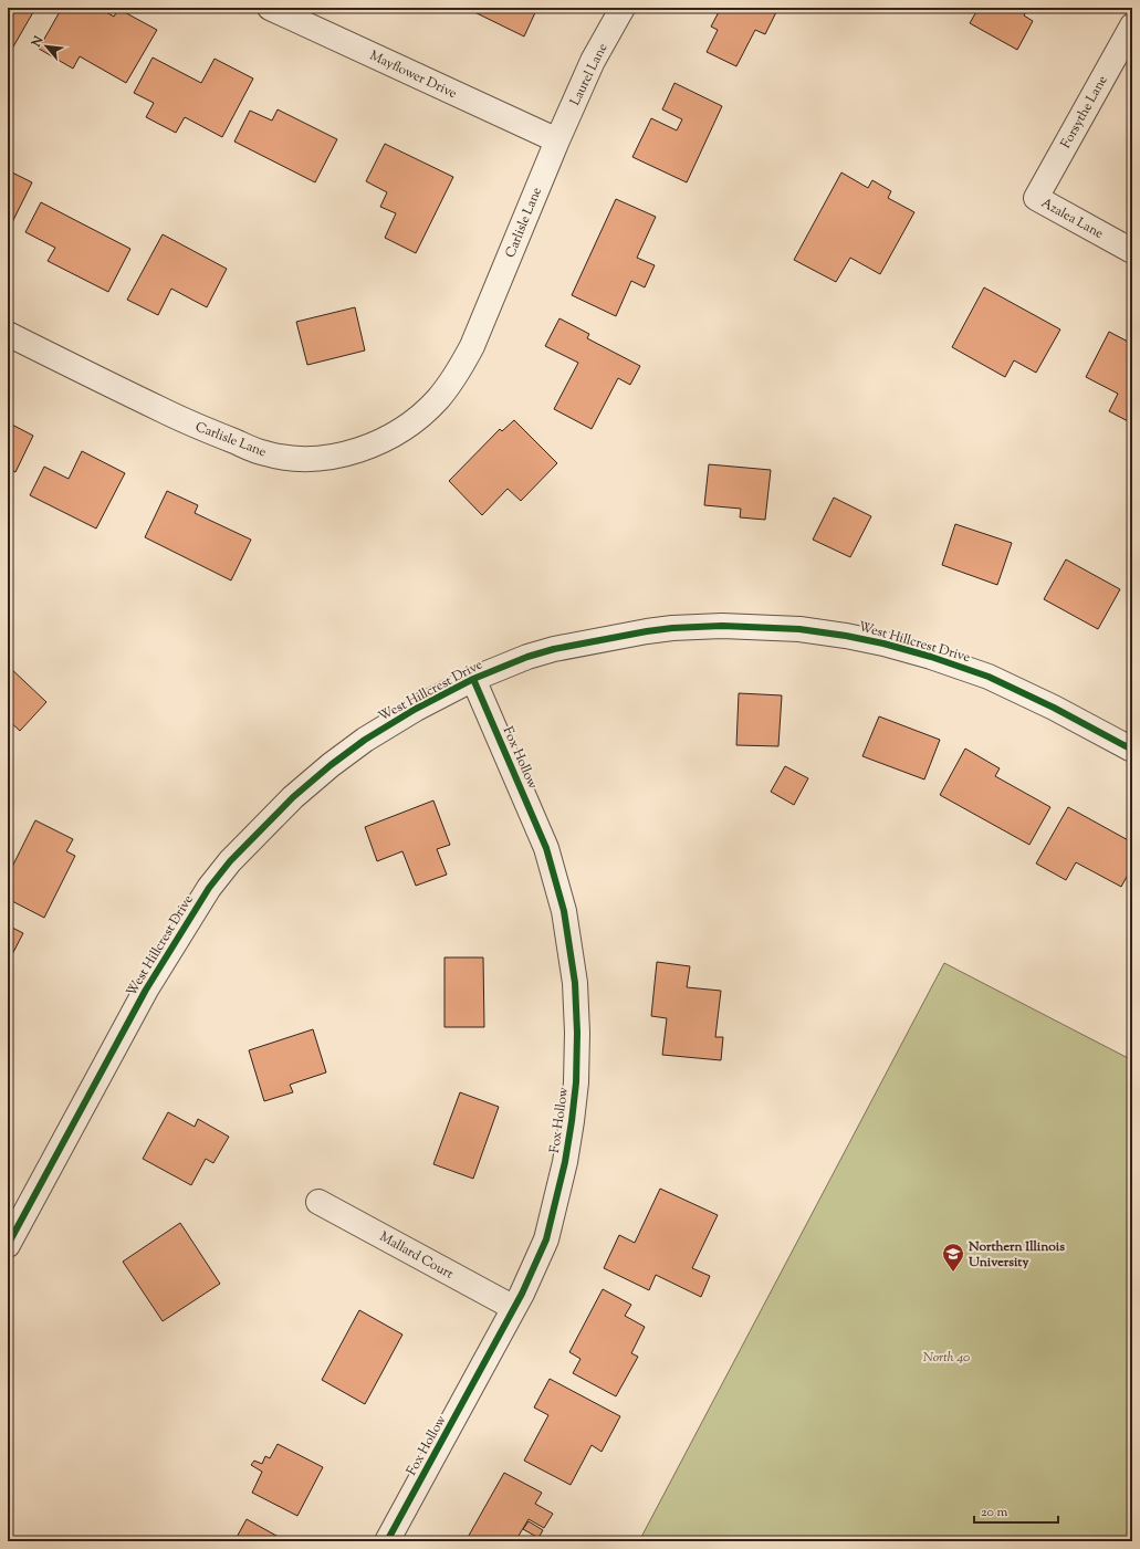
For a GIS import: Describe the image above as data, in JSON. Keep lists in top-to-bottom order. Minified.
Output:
{"streets":{"street":["Mayflower Drive","Laurel Lane","Forsythe Lane","Azalea Lane","Carlisle Lane","West Hillcrest Drive","Fox Hollow","Mallard Court"]},"crossings":[["Mayflower Drive","Laurel Lane"],["Mayflower Drive","Carlisle Lane"],["Laurel Lane","Carlisle Lane"],["Forsythe Lane","Azalea Lane"],["West Hillcrest Drive","Fox Hollow"],["Fox Hollow","Mallard Court"]],"parks":["North 40"],"places":{"school or university":["Northern Illinois University"]},"scale_bar":"20 m","north":"top left"}
